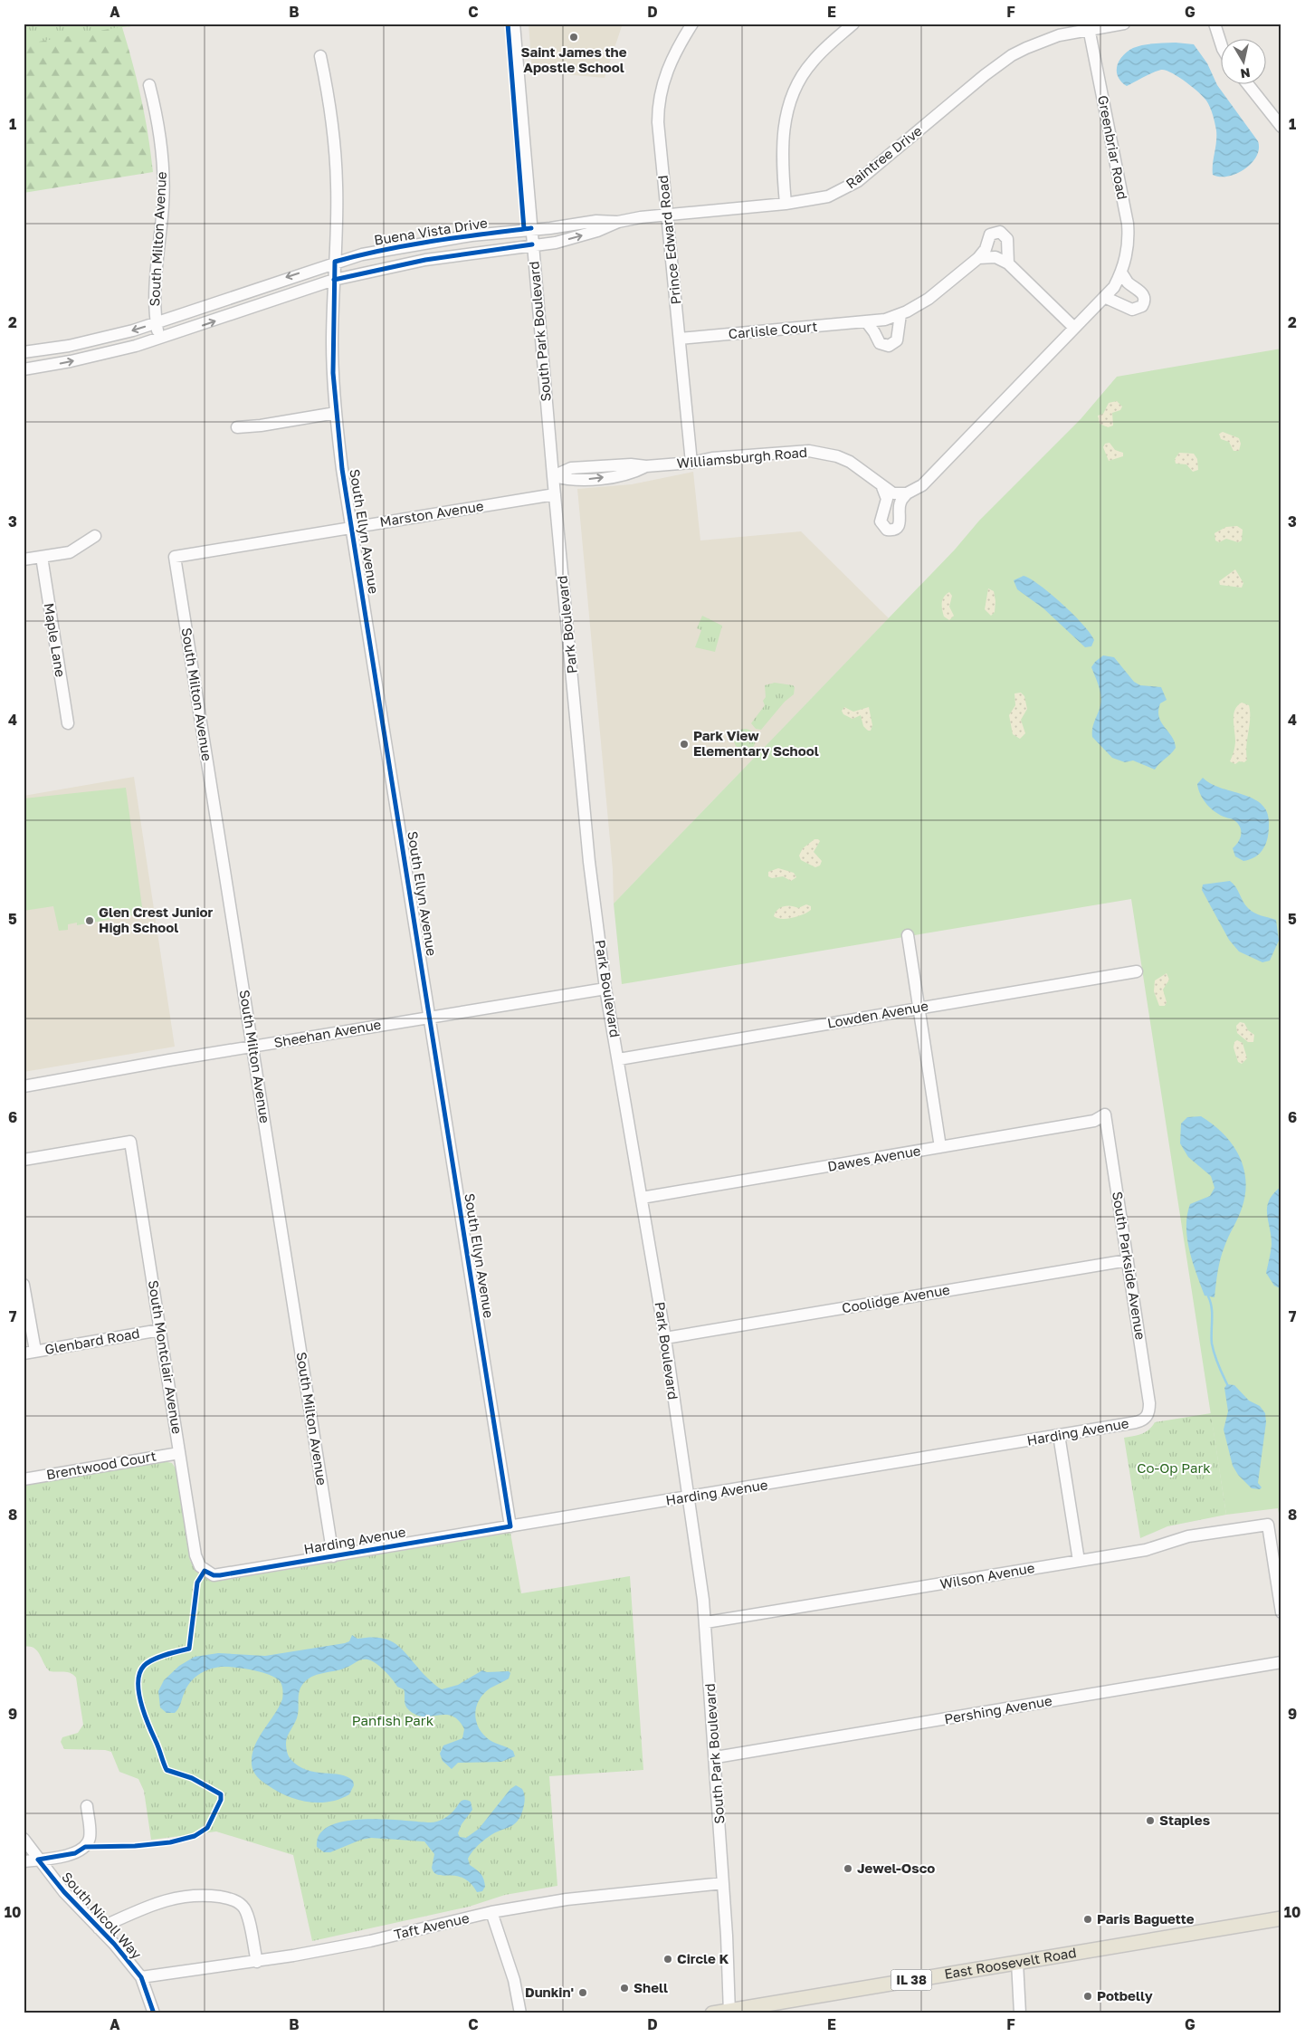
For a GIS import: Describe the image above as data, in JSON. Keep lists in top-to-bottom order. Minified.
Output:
{"streets":{"main road":["East Roosevelt Road","IL 38"],"street":["Greenbriar Road","Raintree Drive","Buena Vista Drive","South Milton Avenue","Prince Edward Road","Carlisle Court","South Park Boulevard","Williamsburgh Road","Marston Avenue","South Ellyn Avenue","Park Boulevard","Maple Lane","Lowden Avenue","Sheehan Avenue","Dawes Avenue","South Parkside Avenue","Coolidge Avenue","Glenbard Road","South Montclair Avenue","Harding Avenue","Brentwood Court","Wilson Avenue","Pershing Avenue","South Nicoll Way","Taft Avenue"]},"crossings":[["Greenbriar Road","Raintree Drive"],["Raintree Drive","Buena Vista Drive"],["Raintree Drive","Prince Edward Road"],["Raintree Drive","South Park Boulevard"],["Buena Vista Drive","South Milton Avenue"],["Buena Vista Drive","South Park Boulevard"],["Buena Vista Drive","South Ellyn Avenue"],["South Milton Avenue","Marston Avenue"],["South Milton Avenue","Sheehan Avenue"],["South Milton Avenue","Harding Avenue"],["Prince Edward Road","Carlisle Court"],["Prince Edward Road","Williamsburgh Road"],["South Park Boulevard","Williamsburgh Road"],["South Park Boulevard","Park Boulevard"],["South Park Boulevard","Harding Avenue"],["South Park Boulevard","Wilson Avenue"],["South Park Boulevard","Pershing Avenue"],["South Park Boulevard","Taft Avenue"],["South Park Boulevard","East Roosevelt Road"],["Williamsburgh Road","Park Boulevard"],["Marston Avenue","South Ellyn Avenue"],["Marston Avenue","Park Boulevard"],["South Ellyn Avenue","Sheehan Avenue"],["South Ellyn Avenue","Harding Avenue"],["Park Boulevard","Lowden Avenue"],["Park Boulevard","Sheehan Avenue"],["Park Boulevard","Dawes Avenue"],["Park Boulevard","Coolidge Avenue"],["Park Boulevard","Harding Avenue"],["Dawes Avenue","South Parkside Avenue"],["South Parkside Avenue","Coolidge Avenue"],["South Parkside Avenue","Harding Avenue"],["Glenbard Road","South Montclair Avenue"],["South Montclair Avenue","Harding Avenue"],["South Montclair Avenue","Brentwood Court"],["South Nicoll Way","Taft Avenue"]],"parks":["Co-Op Park","Panfish Park"],"places":["Saint James the Apostle School","Park View Elementary School","Glen Crest Junior High School","Staples","Jewel-Osco","Paris Baguette","Circle K","Shell","Dunkin'","Potbelly"],"north":"bottom","grid":{"columns":["A","B","C","D","E","F","G"],"rows":["1","2","3","4","5","6","7","8","9","10"]}}
